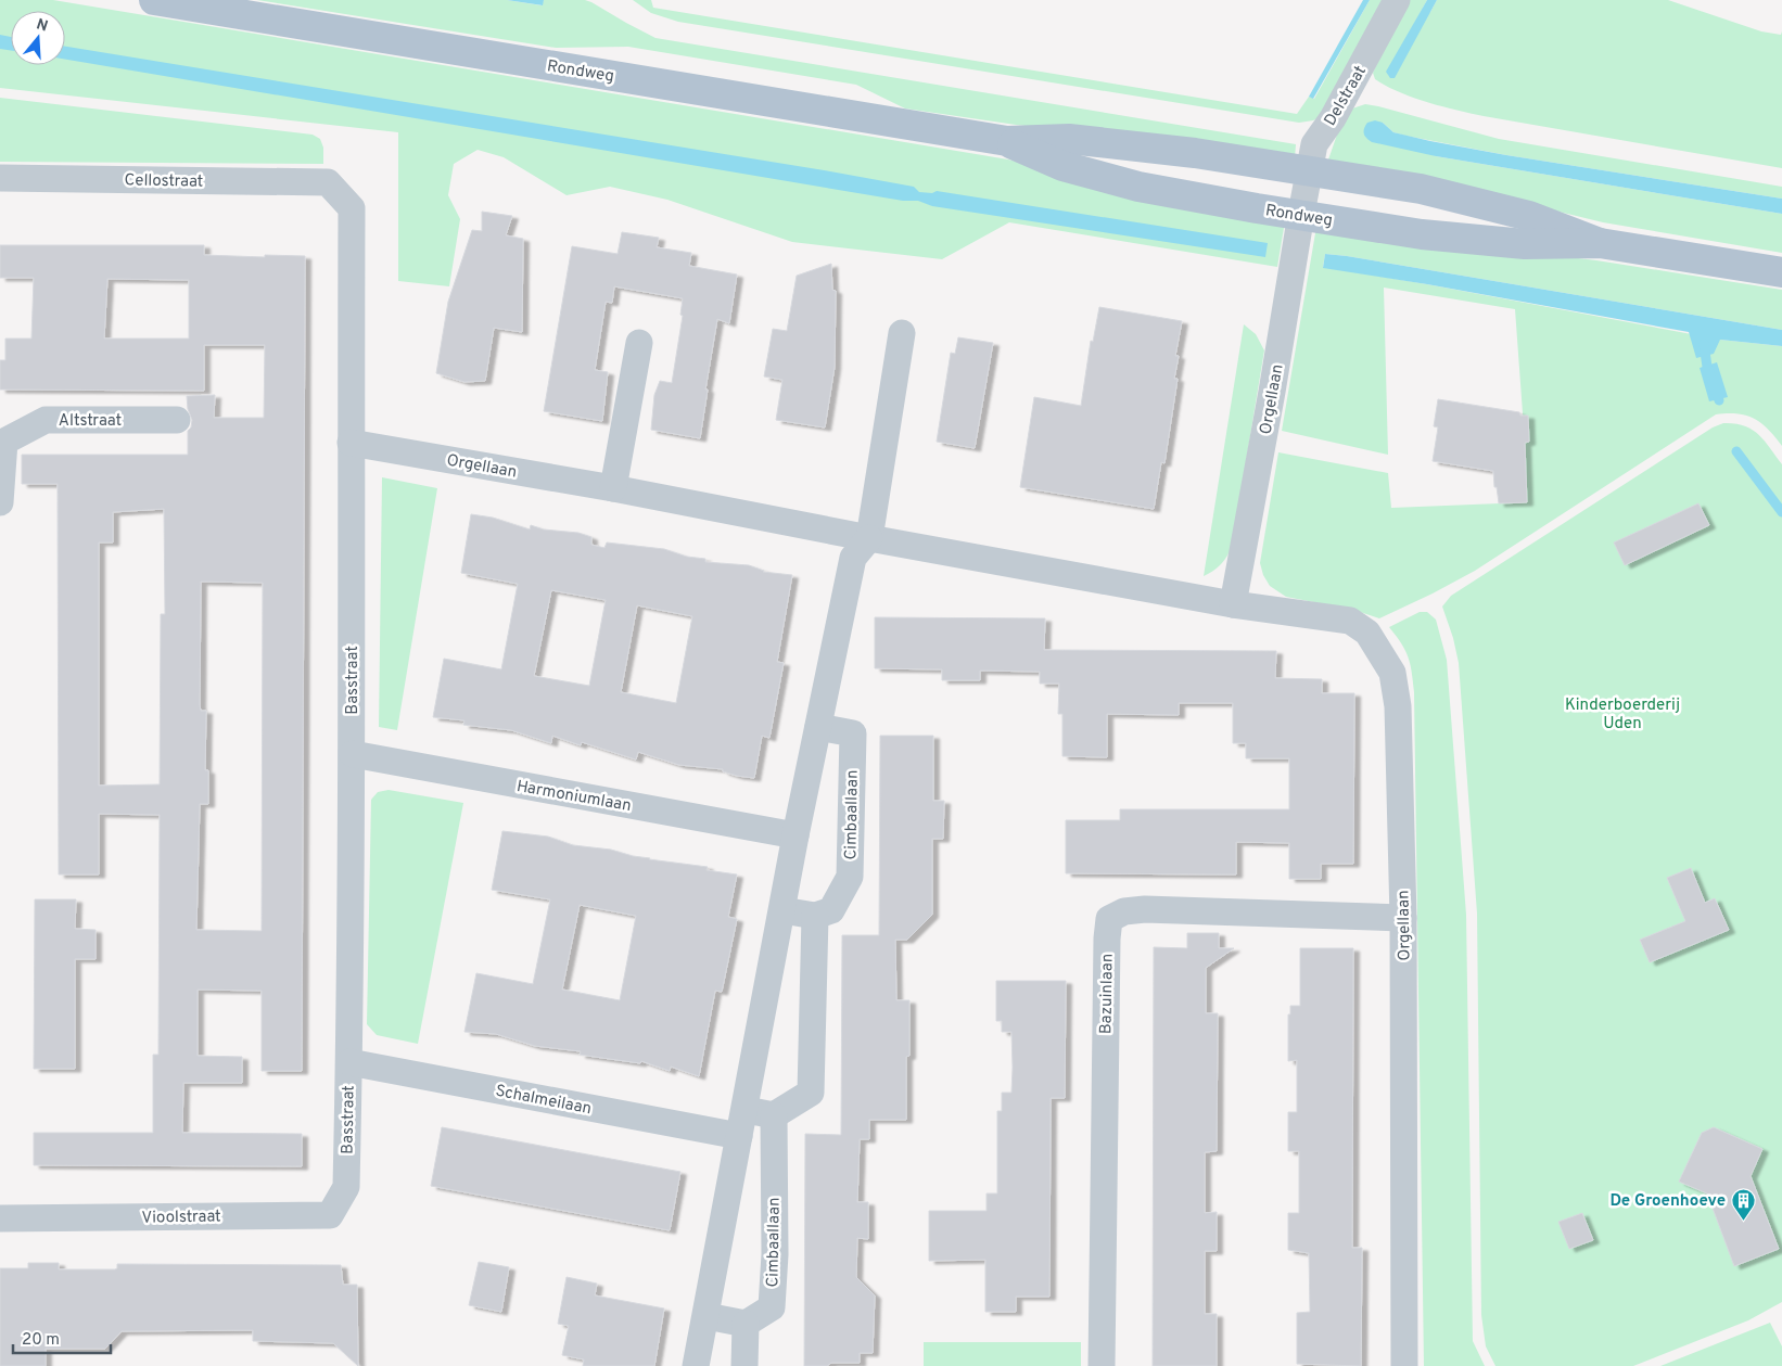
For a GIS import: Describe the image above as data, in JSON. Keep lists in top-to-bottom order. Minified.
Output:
{"streets":{"main road":["Rondweg"],"street":["Delstraat","Cellostraat","Orgellaan","Altstraat","Basstraat","Harmoniumlaan","Cimbaallaan","Bazuinlaan","Schalmeilaan","Vioolstraat"]},"crossings":[["Rondweg","Delstraat"],["Rondweg","Orgellaan"],["Delstraat","Orgellaan"],["Cellostraat","Basstraat"],["Orgellaan","Basstraat"],["Orgellaan","Bazuinlaan"],["Basstraat","Harmoniumlaan"],["Basstraat","Schalmeilaan"],["Basstraat","Vioolstraat"]],"parks":["Kinderboerderij Uden"],"places":{"building":["De Groenhoeve"]},"scale_bar":"20 m","north":"top"}
